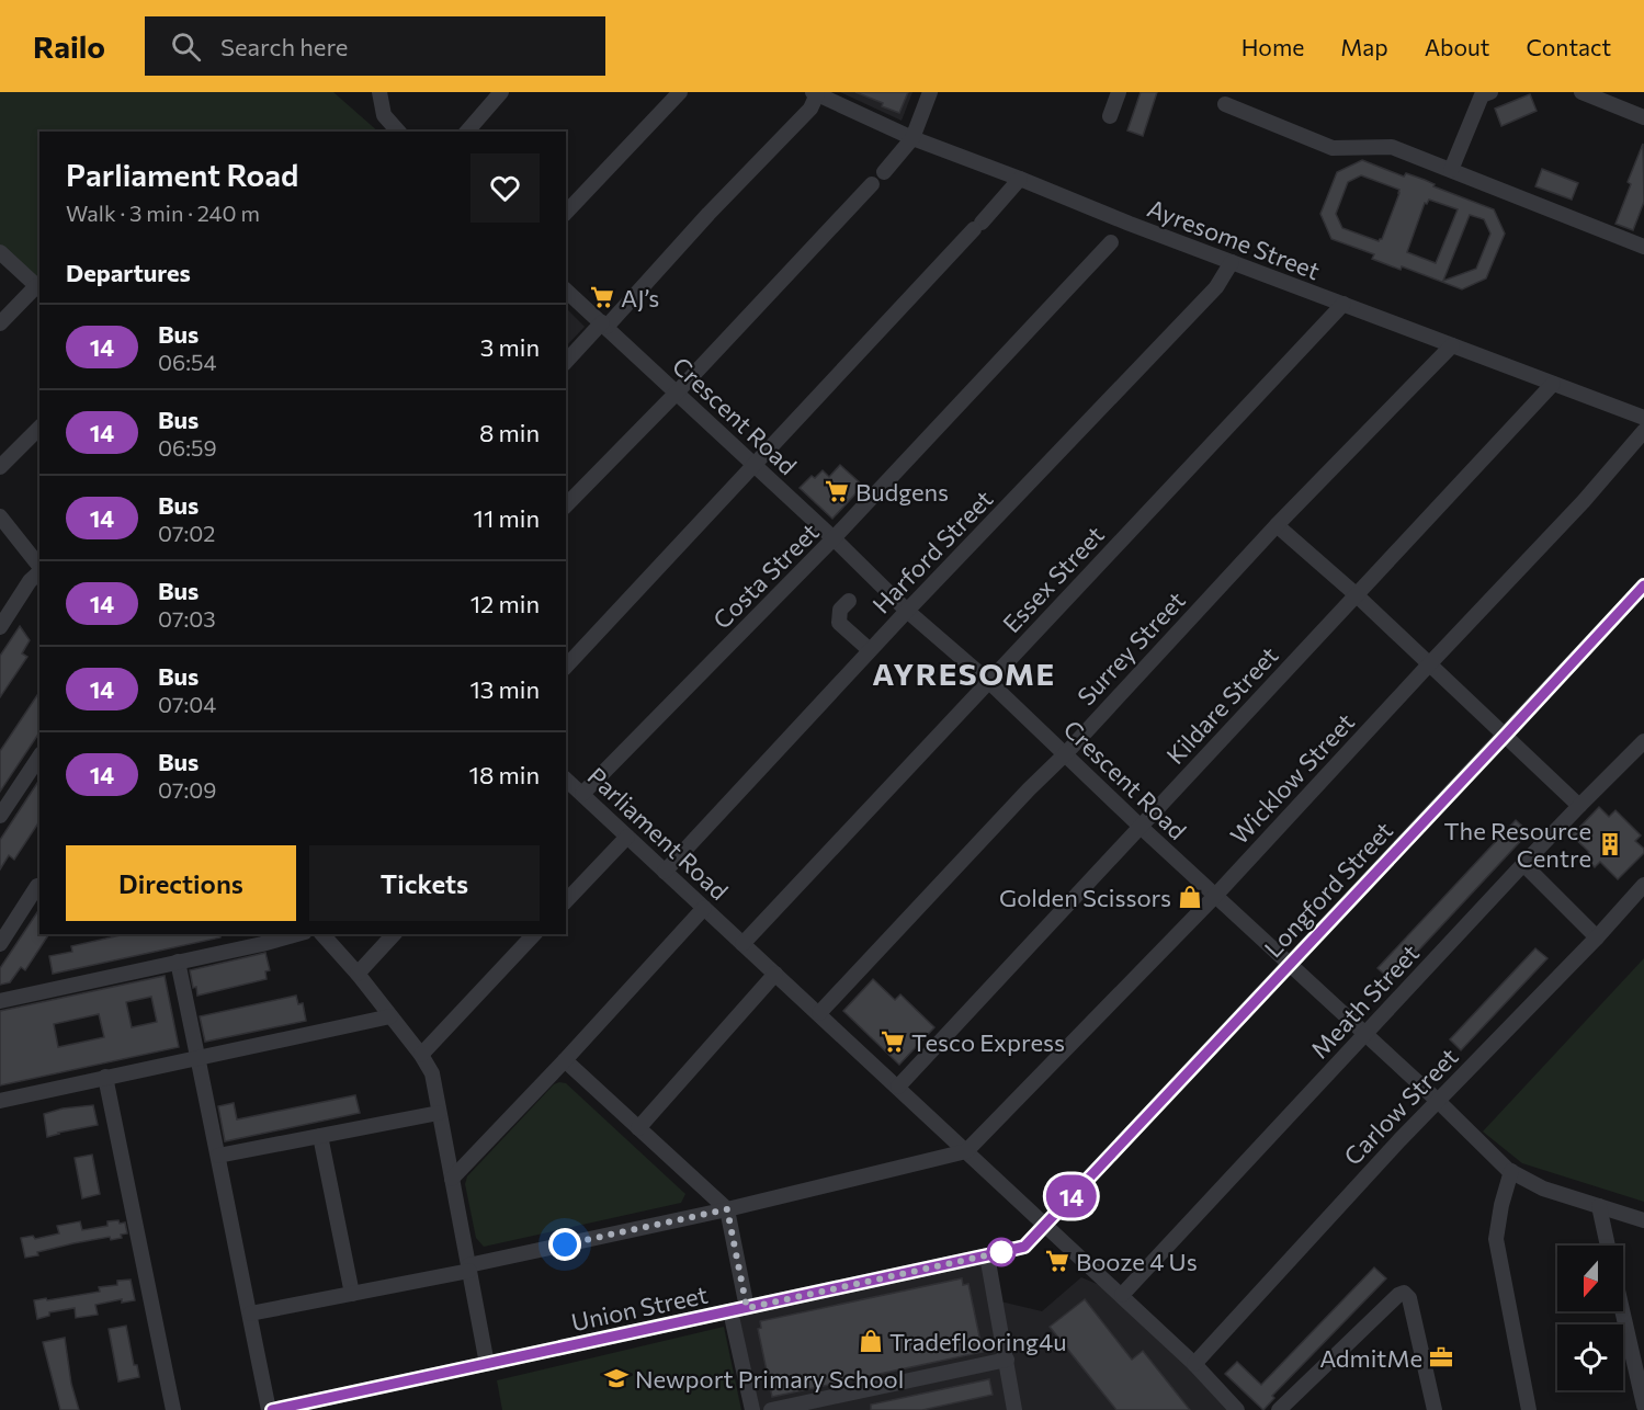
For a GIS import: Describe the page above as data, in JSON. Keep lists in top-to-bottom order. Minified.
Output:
{"streets":{"street":["Ayresome Street","Crescent Road","Harford Street","Costa Street","Essex Street","Surrey Street","Kildare Street","Wicklow Street","Parliament Road","Longford Street","Meath Street","Carlow Street","Union Street"]},"crossings":[["Ayresome Street","Harford Street"],["Ayresome Street","Essex Street"],["Ayresome Street","Surrey Street"],["Ayresome Street","Kildare Street"],["Crescent Road","Harford Street"],["Crescent Road","Costa Street"],["Crescent Road","Essex Street"],["Crescent Road","Surrey Street"],["Crescent Road","Kildare Street"],["Crescent Road","Wicklow Street"],["Crescent Road","Longford Street"],["Crescent Road","Meath Street"],["Crescent Road","Carlow Street"],["Harford Street","Parliament Road"],["Costa Street","Parliament Road"],["Essex Street","Parliament Road"],["Surrey Street","Parliament Road"],["Kildare Street","Parliament Road"],["Wicklow Street","Parliament Road"],["Parliament Road","Longford Street"],["Parliament Road","Meath Street"],["Parliament Road","Carlow Street"],["Parliament Road","Union Street"],["Longford Street","Union Street"]],"districts":["AYRESOME"],"places":{"supermarket":["AJ’s","Budgens","Tesco Express","Booze 4 Us"],"building":["The Resource Centre"],"shop":["Golden Scissors","Tradeflooring4u"],"office":["AdmitMe"],"school or university":["Newport Primary School"]},"lines":["bus line 14"],"north":"bottom","page":{"header":"Railo","search":"Search here","nav":["Home","Map","About","Contact"],"on_map":"14","heading":[["Parliament Road","Walk · 3 min · 240 m"],"Departures"],"list":[{"mark":"14","name":"Bus","note":"06:54","value":"3 min"},{"mark":"14","name":"Bus","note":"06:59","value":"8 min"},{"mark":"14","name":"Bus","note":"07:02","value":"11 min"},{"mark":"14","name":"Bus","note":"07:03","value":"12 min"},{"mark":"14","name":"Bus","note":"07:04","value":"13 min"},{"mark":"14","name":"Bus","note":"07:09","value":"18 min"}],"buttons":["Directions","Tickets"]}}
